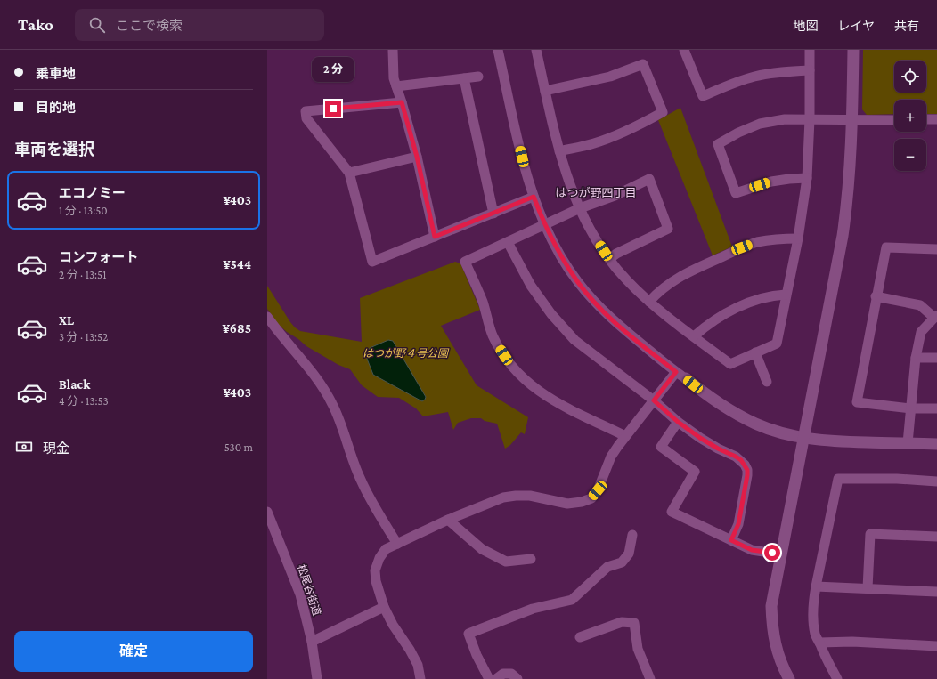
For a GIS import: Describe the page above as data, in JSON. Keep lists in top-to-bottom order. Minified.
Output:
{"streets":{"street":["松尾谷街道"]},"districts":["はつが野四丁目"],"parks":["はつが野４号公園"],"page":{"header":"Tako","search":"ここで検索","nav":["地図","レイヤ","共有"],"banner":["乗車地","目的地"],"bubble":"2 分","map_buttons":["+","−"],"heading":"車両を選択","list":[{"name":"エコノミー","note":"1 分 · 13:50","value":"¥403"},{"name":"コンフォート","note":"2 分 · 13:51","value":"¥544"},{"name":"XL","note":"3 分 · 13:52","value":"¥685"},{"name":"Black","note":"4 分 · 13:53","value":"¥403"}],"pay":["現金","530 m"],"buttons":"確定"}}
